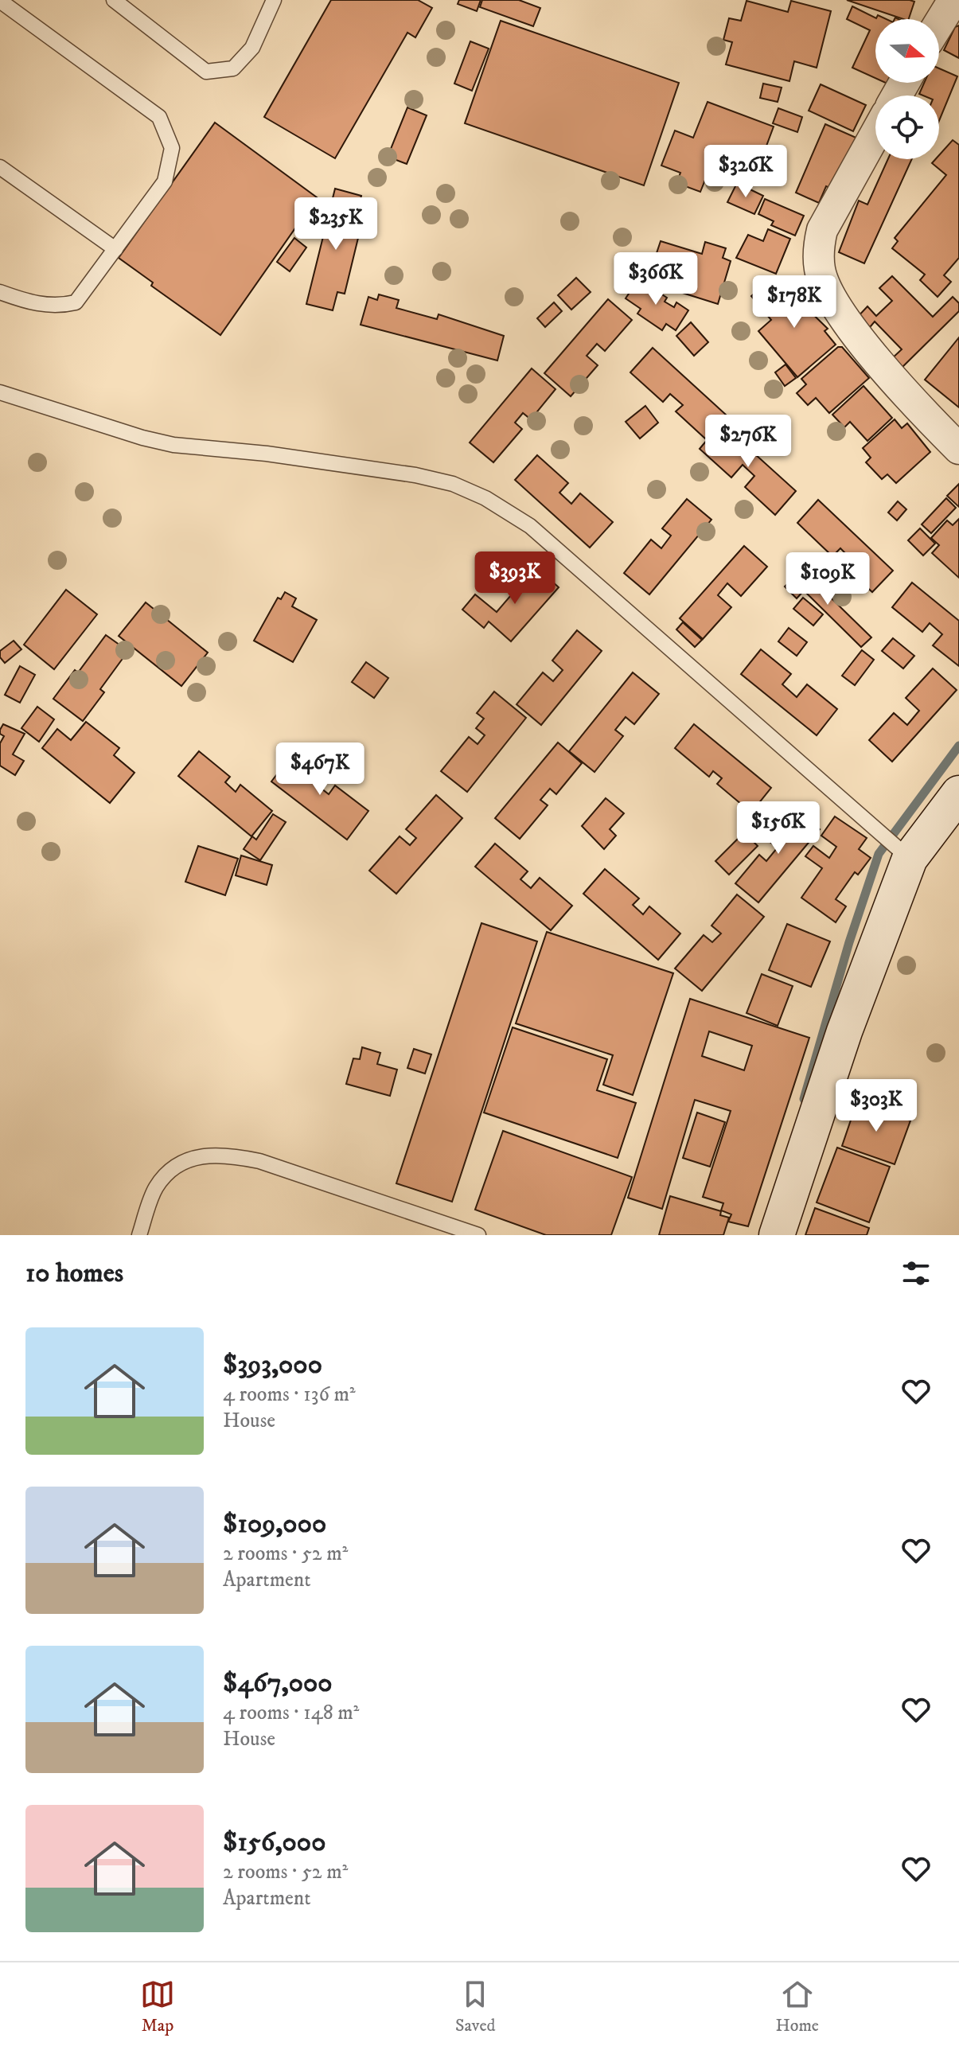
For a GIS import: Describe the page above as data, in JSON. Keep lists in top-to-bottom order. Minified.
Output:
{"north":"right","page":{"price":["$326K","$235K","$366K","$178K","$276K","$393K","$109K","$467K","$156K","$303K"],"heading":"10 homes","list":[{"name":"$393,000","note":"4 rooms · 136 m² · House"},{"name":"$109,000","note":"2 rooms · 52 m² · Apartment"},{"name":"$467,000","note":"4 rooms · 148 m² · House"},{"name":"$156,000","note":"2 rooms · 52 m² · Apartment"}],"tabs":["Map","Saved","Home"]}}
